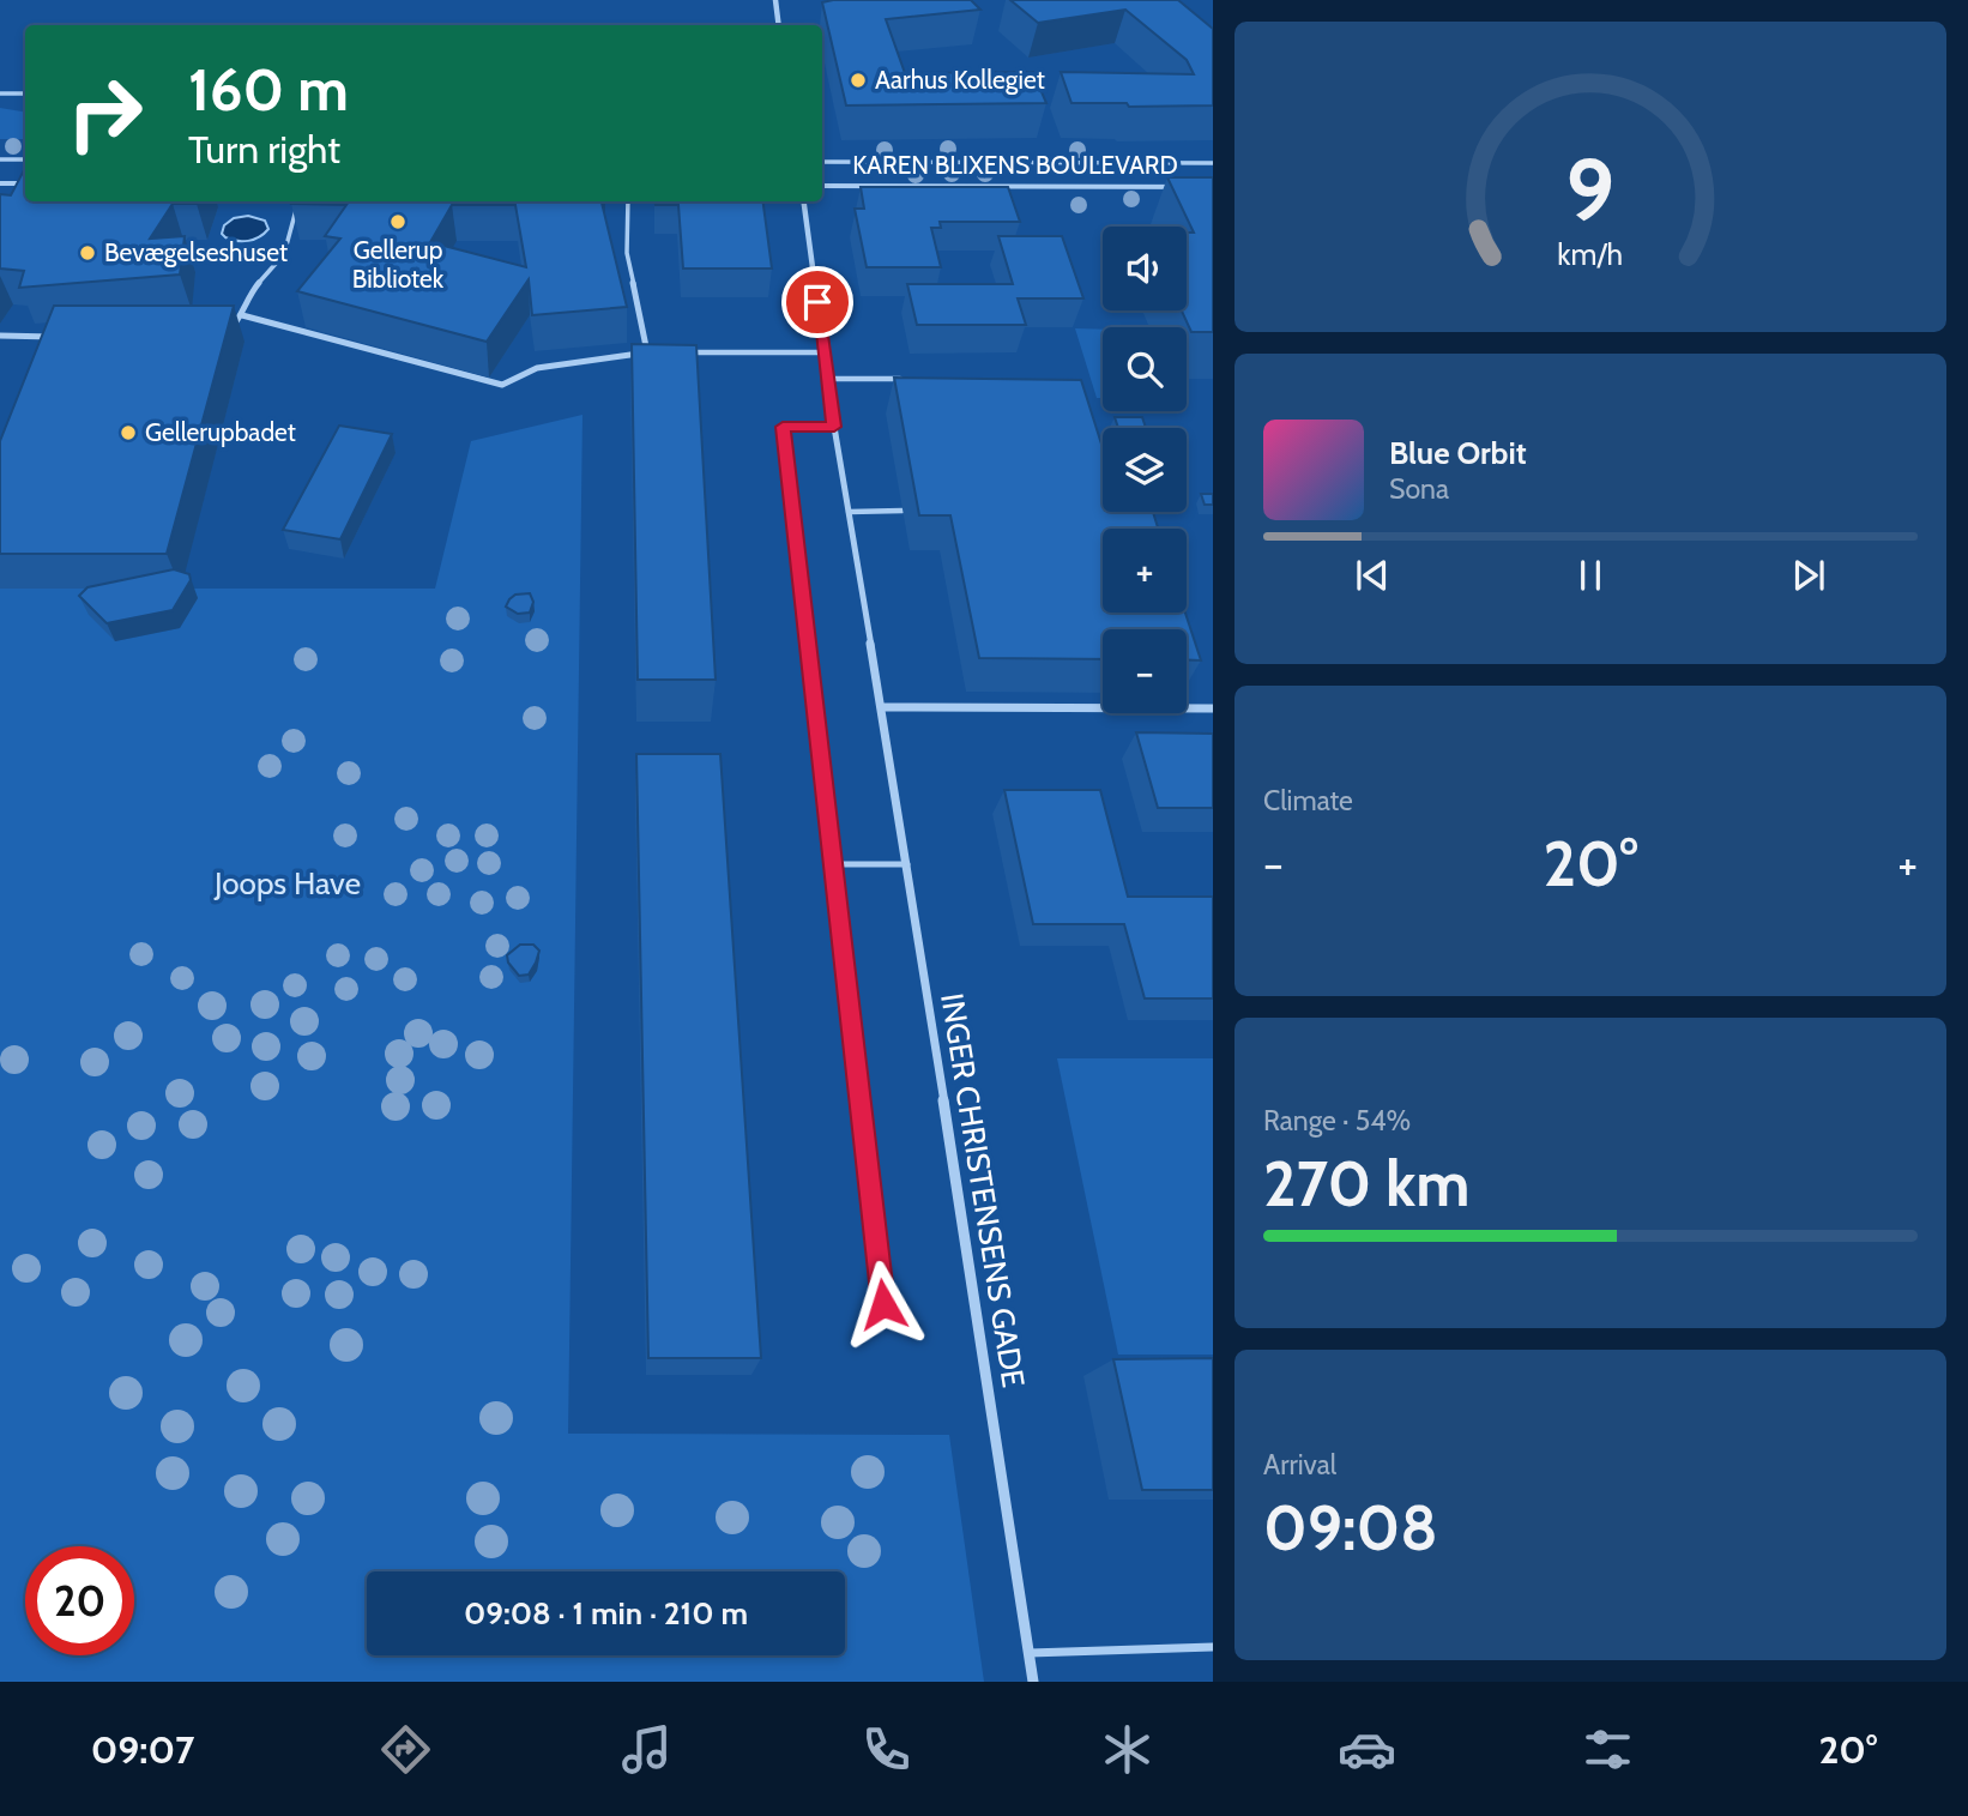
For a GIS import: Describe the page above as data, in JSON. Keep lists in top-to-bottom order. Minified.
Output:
{"streets":{"street":["KAREN BLIXENS BOULEVARD","INGER CHRISTENSENS GADE"]},"parks":["Joops Have"],"places":["Aarhus Kollegiet","Gellerup Bibliotek","Bevægelseshuset","Gellerupbadet"],"page":{"turn":["160 m","Turn right"],"map_buttons":["+","−"],"song":["Blue Orbit","Sona"],"tile":["Climate",["Range · 54%","270 km"],["Arrival","09:08"]],"heat":["−","20°","+"],"limit":"20","trip":"09:08 · 1 min · 210 m","tabs":["09:07","20°"],"gauge":["9","km/h"]}}
